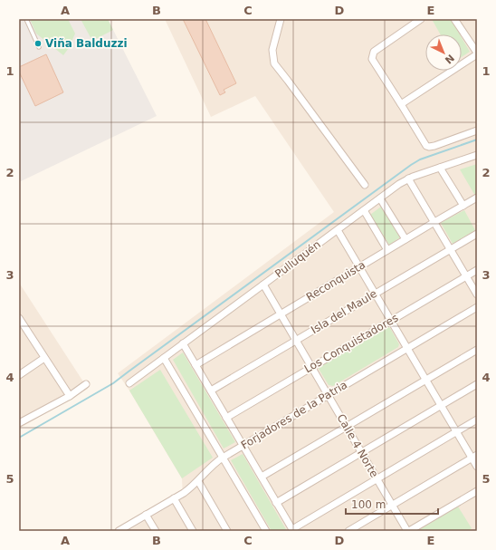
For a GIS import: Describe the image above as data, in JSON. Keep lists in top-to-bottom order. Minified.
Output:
{"streets":{"street":["Pulluquén","Reconquista","Isla del Maule","Los Conquistadores","Forjadores de la Patria","Calle 4 Norte"]},"crossings":[["Pulluquén","Calle 4 Norte"],["Reconquista","Calle 4 Norte"],["Isla del Maule","Calle 4 Norte"],["Los Conquistadores","Calle 4 Norte"],["Forjadores de la Patria","Calle 4 Norte"]],"places":["Viña Balduzzi"],"scale_bar":"100 m","north":"bottom right","grid":{"columns":["A","B","C","D","E"],"rows":["1","2","3","4","5"]}}
